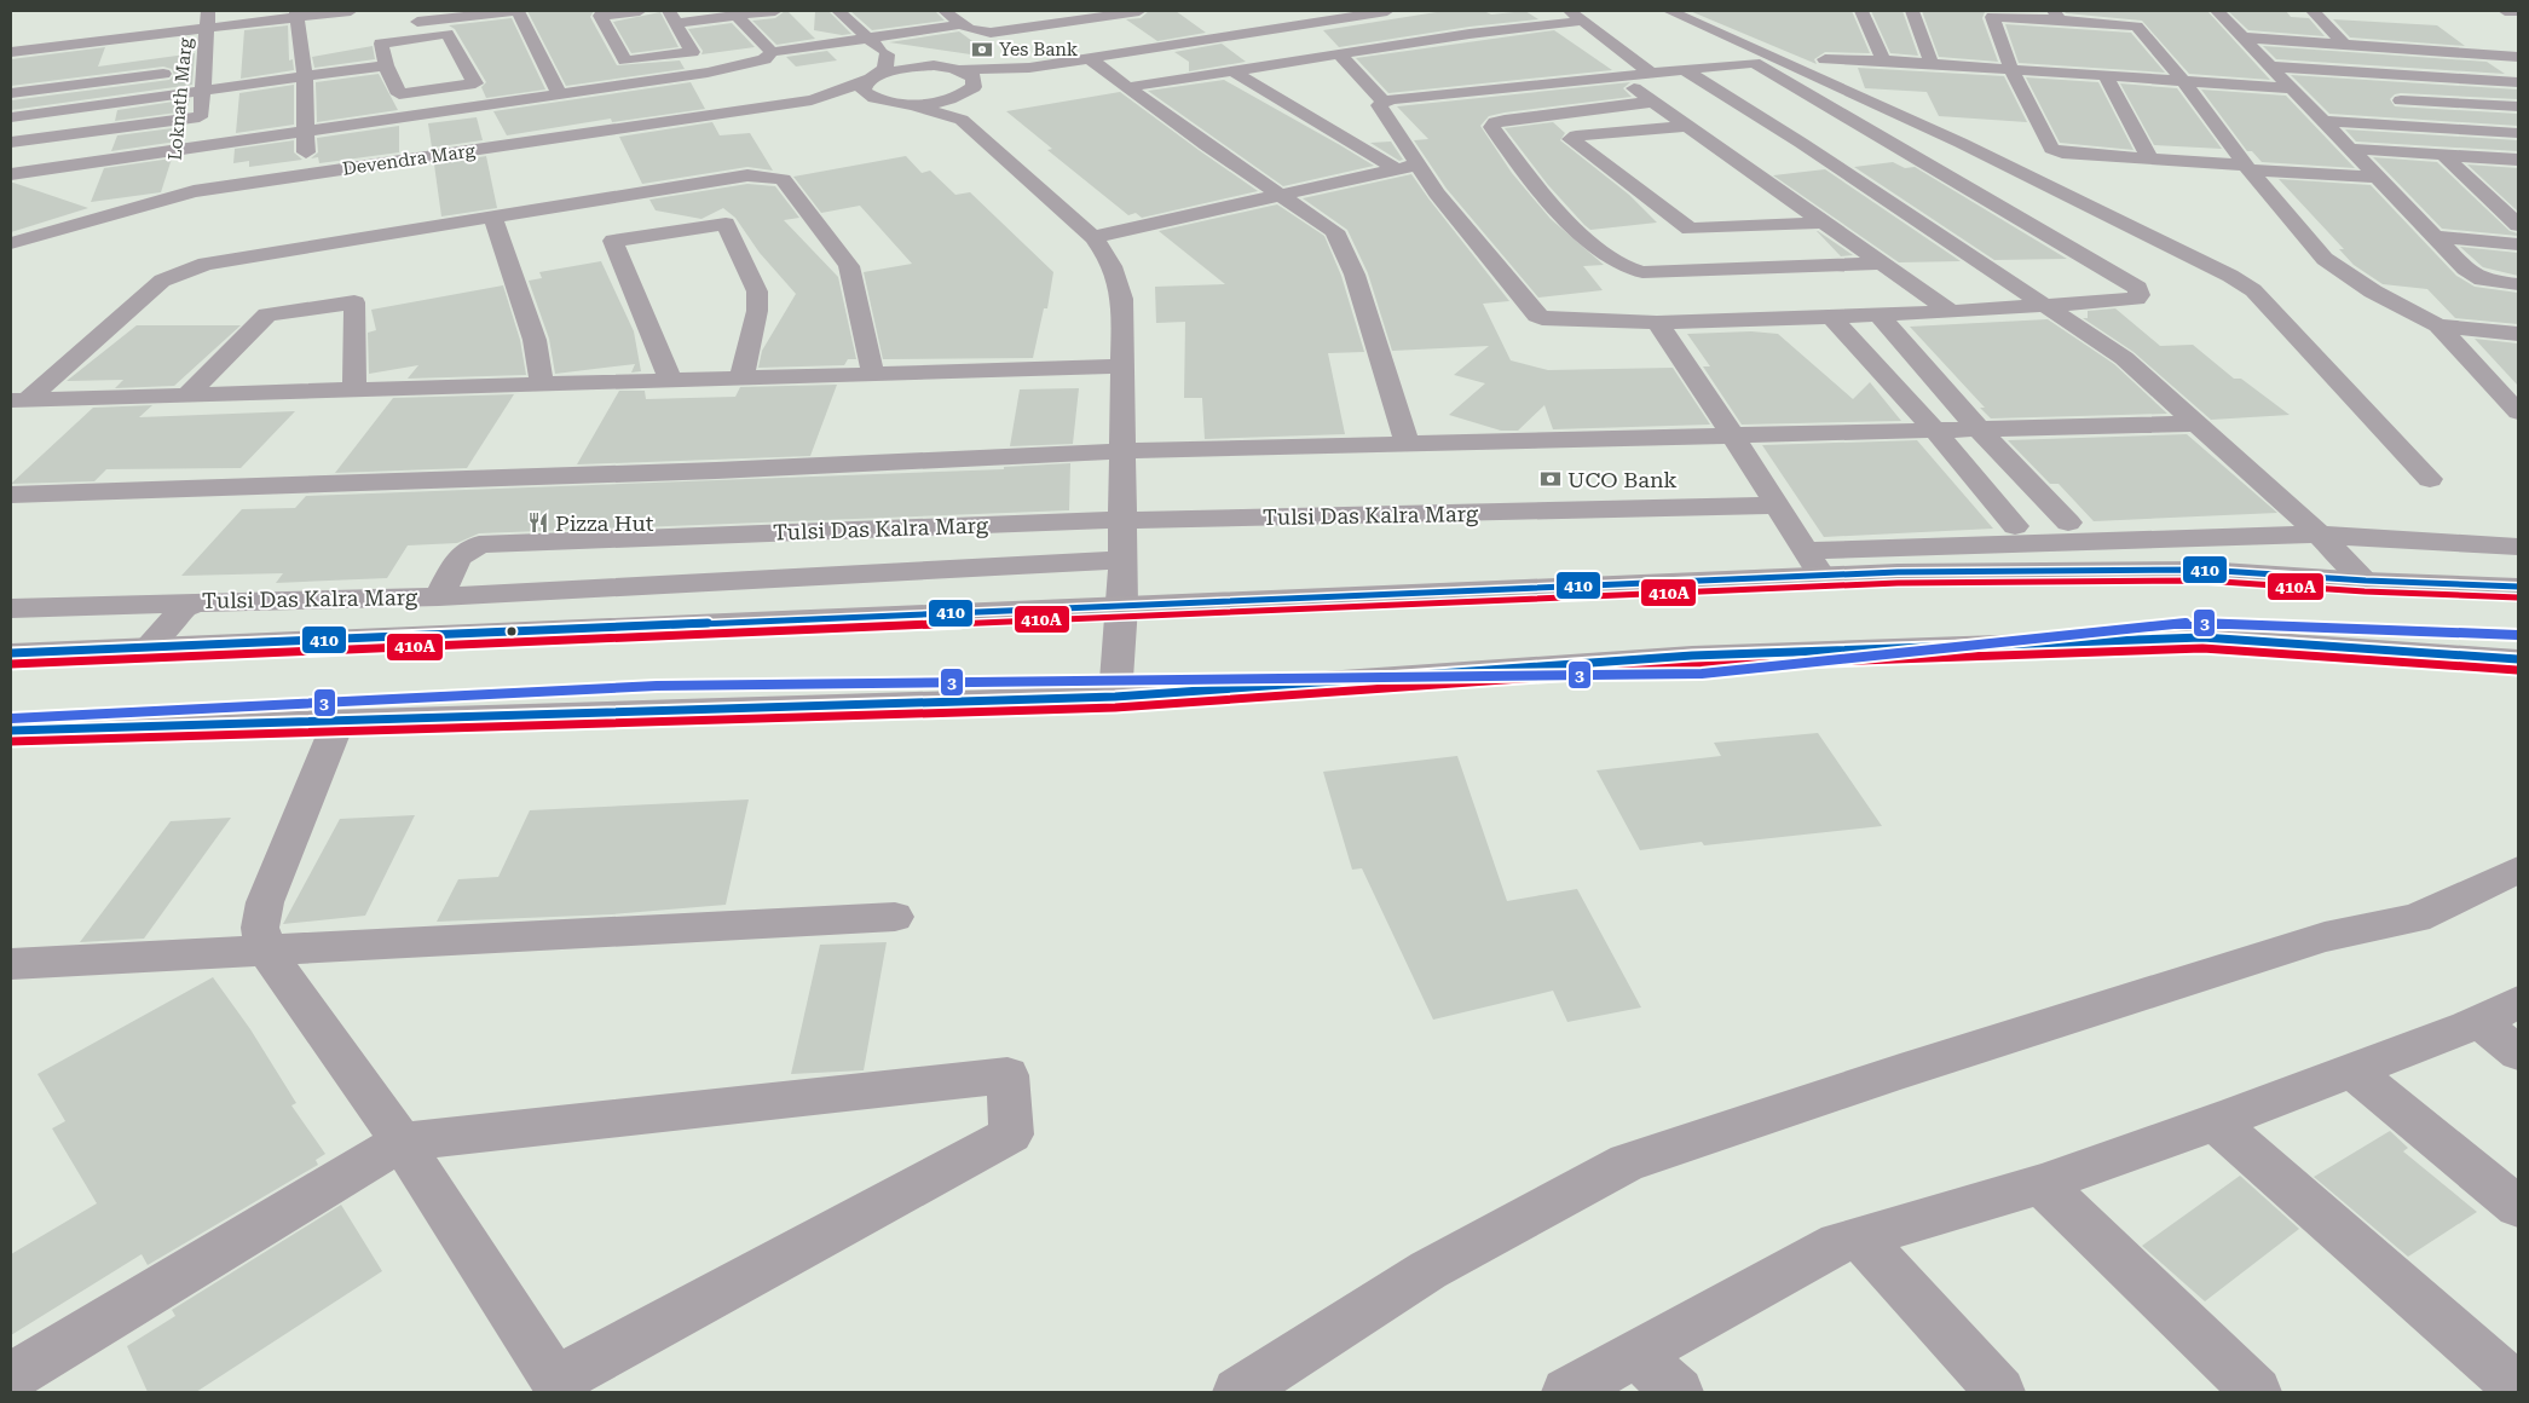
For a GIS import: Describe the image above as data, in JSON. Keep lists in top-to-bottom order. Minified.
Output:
{"streets":{"street":["Loknath Marg","Devendra Marg","Tulsi Das Kalra Marg"]},"crossings":[["Loknath Marg","Devendra Marg"]],"places":{"bank":["Yes Bank","UCO Bank"],"restaurant":["Pizza Hut"]},"lines":["transit line 410","transit line 410A","transit line 3"]}
